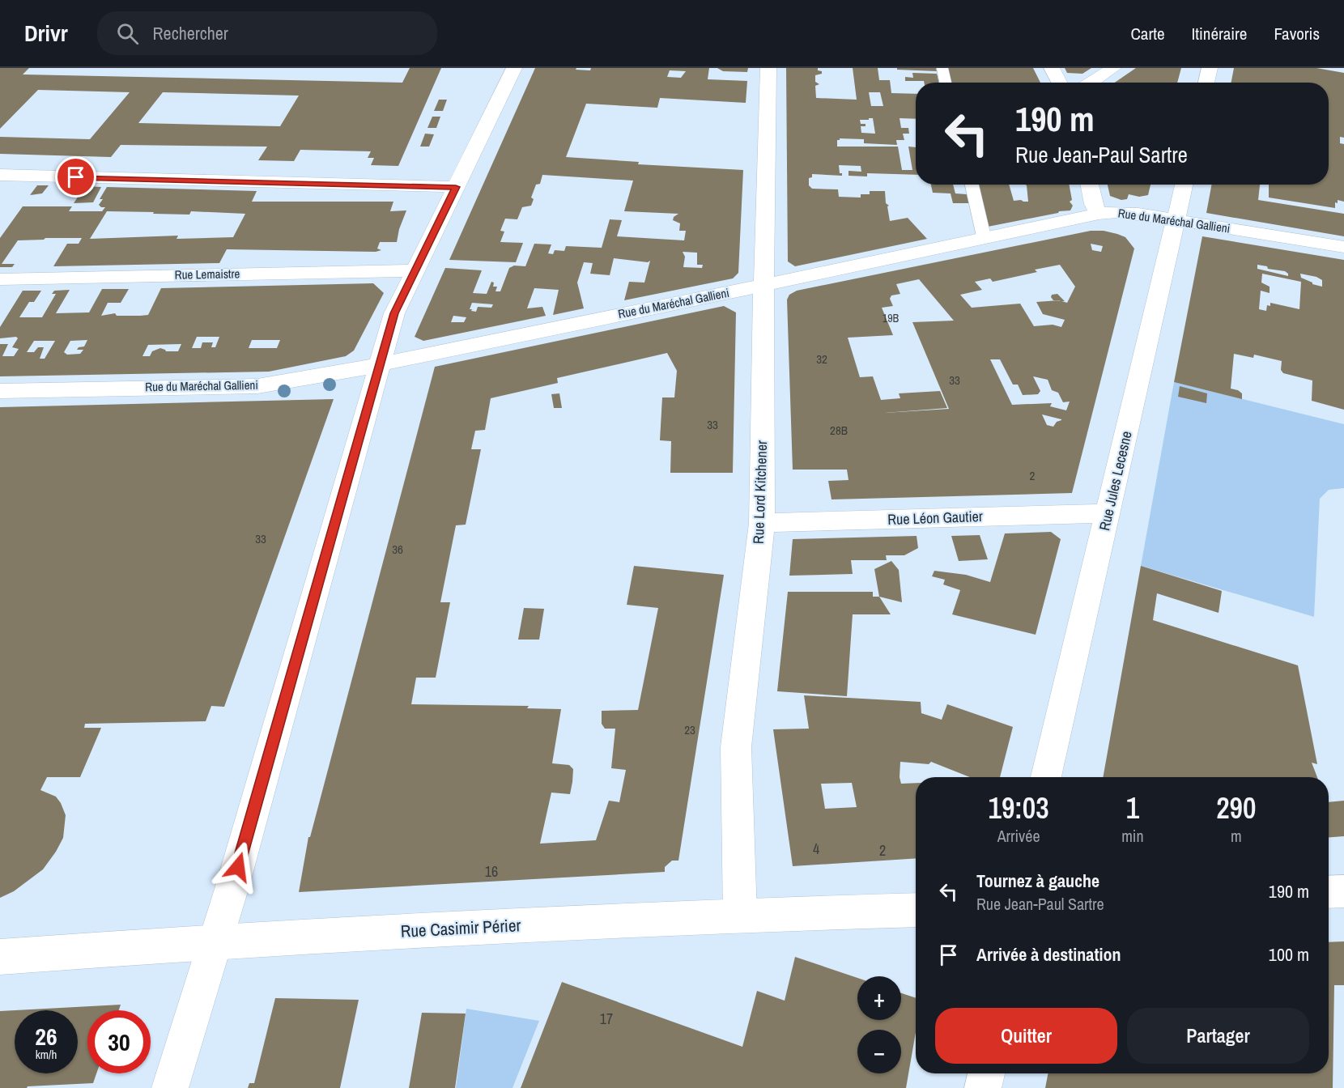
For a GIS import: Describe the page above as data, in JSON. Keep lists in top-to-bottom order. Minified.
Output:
{"streets":{"street":["Rue du Maréchal Gallieni","Rue Lemaistre","Rue Jules Lecesne","Rue Lord Kitchener","Rue Léon Gautier","Rue Casimir Périer"]},"crossings":[["Rue du Maréchal Gallieni","Rue Jules Lecesne"],["Rue du Maréchal Gallieni","Rue Lord Kitchener"],["Rue Jules Lecesne","Rue Léon Gautier"],["Rue Lord Kitchener","Rue Léon Gautier"],["Rue Lord Kitchener","Rue Casimir Périer"]],"house_numbers":["19B","32","33","33","28B","2","33","36","23","4","2","16","17"],"page":{"header":"Drivr","search":"Rechercher","nav":["Carte","Itinéraire","Favoris"],"turn":["190 m","Rue Jean-Paul Sartre"],"eta":["19:03","Arrivée","1","min","290","m"],"list":[{"name":"Tournez à gauche","note":"Rue Jean-Paul Sartre","value":"190 m"},{"name":"Arrivée à destination","value":"100 m"}],"map_buttons":["+","−"],"buttons":["Quitter","Partager"],"speed":"26 km/h","limit":"30"}}
